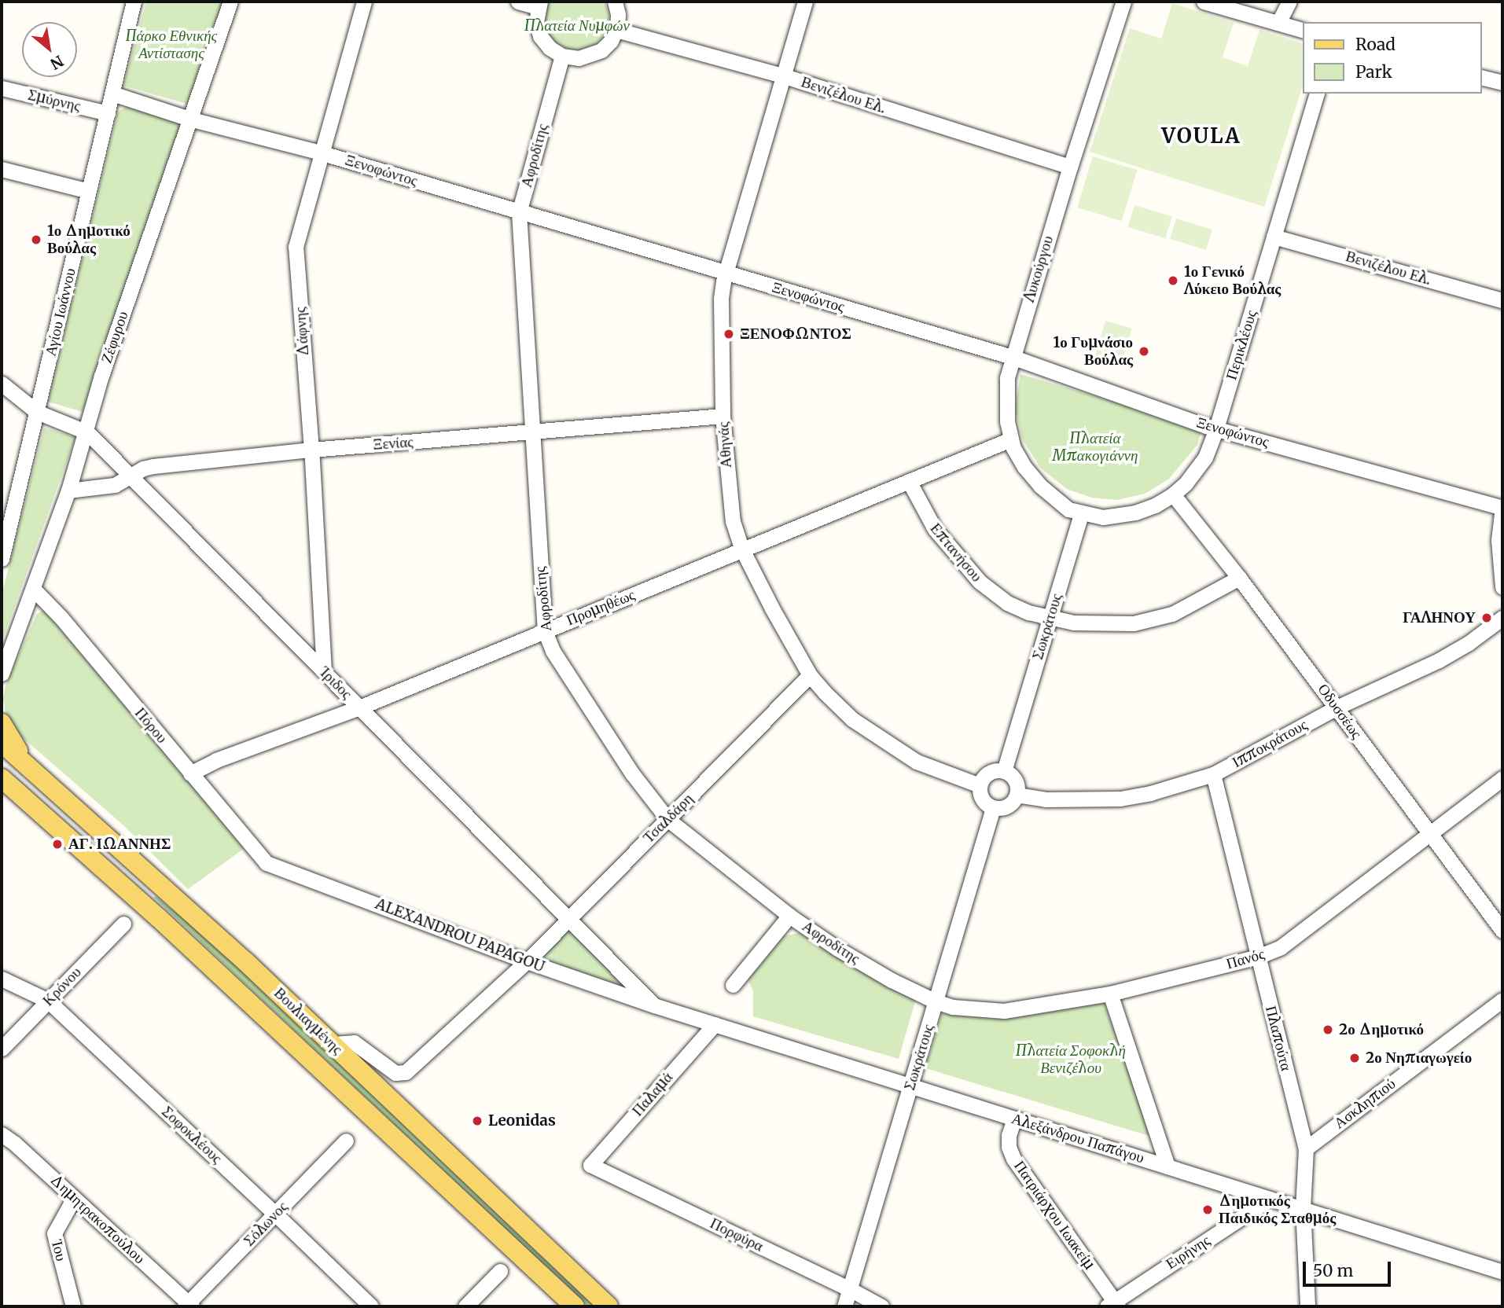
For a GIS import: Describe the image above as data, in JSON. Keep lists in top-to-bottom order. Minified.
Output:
{"streets":{"main road":["Βουλιαγμένης"],"street":["Βενιζέλου Ελ.","Σμύρνης","Αφροδίτης","Ξενοφώντος","Λυκούργου","Αγίου Ιωάννου","Δάφνης","Ζέφυρου","Περικλέους","Ξενίας","Αθηνάς","Επτανήσου","Προμηθέως","Σωκράτους","Ίριδος","Οδυσσέως","Πόρου","Ιπποκράτους","Τσαλδάρη","ALEXANDROU PAPAGOU","Πανός","Κρόνου","Πλαπούτα","Παλαμά","Ασκληπιού","Σοφοκλέους","Αλεξάνδρου Παπάγου","Πατριάρχου Ιωακείμ","Δημητρακοπούλου","Σόλωνος","Πορφύρα","Ίου","Ειρήνης"]},"crossings":[["Βενιζέλου Ελ.","Λυκούργου"],["Βενιζέλου Ελ.","Περικλέους"],["Βενιζέλου Ελ.","Αθηνάς"],["Σμύρνης","Αγίου Ιωάννου"],["Αφροδίτης","Ξενοφώντος"],["Αφροδίτης","Ξενίας"],["Αφροδίτης","Προμηθέως"],["Αφροδίτης","Σωκράτους"],["Αφροδίτης","Τσαλδάρη"],["Αφροδίτης","Πανός"],["Ξενοφώντος","Λυκούργου"],["Ξενοφώντος","Αγίου Ιωάννου"],["Ξενοφώντος","Δάφνης"],["Ξενοφώντος","Ζέφυρου"],["Ξενοφώντος","Περικλέους"],["Ξενοφώντος","Αθηνάς"],["Λυκούργου","Περικλέους"],["Λυκούργου","Προμηθέως"],["Λυκούργου","Σωκράτους"],["Αγίου Ιωάννου","Ίριδος"],["Δάφνης","Ξενίας"],["Δάφνης","Ίριδος"],["Ζέφυρου","Ξενίας"],["Ζέφυρου","Ίριδος"],["Ζέφυρου","Πόρου"],["Περικλέους","Σωκράτους"],["Περικλέους","Οδυσσέως"],["Ξενίας","Αθηνάς"],["Ξενίας","Ίριδος"],["Αθηνάς","Προμηθέως"],["Αθηνάς","Σωκράτους"],["Αθηνάς","Ιπποκράτους"],["Αθηνάς","Τσαλδάρη"],["Επτανήσου","Προμηθέως"],["Επτανήσου","Σωκράτους"],["Επτανήσου","Οδυσσέως"],["Προμηθέως","Ίριδος"],["Προμηθέως","Πόρου"],["Σωκράτους","Ιπποκράτους"],["Σωκράτους","Πανός"],["Σωκράτους","Αλεξάνδρου Παπάγου"],["Σωκράτους","Πορφύρα"],["Ίριδος","Τσαλδάρη"],["Ίριδος","ALEXANDROU PAPAGOU"],["Ίριδος","Αλεξάνδρου Παπάγου"],["Οδυσσέως","Ιπποκράτους"],["Οδυσσέως","Πανός"],["Πόρου","ALEXANDROU PAPAGOU"],["Ιπποκράτους","Πλαπούτα"],["Τσαλδάρη","ALEXANDROU PAPAGOU"],["ALEXANDROU PAPAGOU","Αλεξάνδρου Παπάγου"],["Πανός","Πλαπούτα"],["Κρόνου","Σοφοκλέους"],["Πλαπούτα","Ασκληπιού"],["Πλαπούτα","Αλεξάνδρου Παπάγου"],["Παλαμά","Αλεξάνδρου Παπάγου"],["Παλαμά","Πορφύρα"],["Σοφοκλέους","Σόλωνος"],["Αλεξάνδρου Παπάγου","Πατριάρχου Ιωακείμ"],["Αλεξάνδρου Παπάγου","Ειρήνης"],["Πατριάρχου Ιωακείμ","Ειρήνης"],["Δημητρακοπούλου","Σόλωνος"],["Δημητρακοπούλου","Ίου"]],"districts":["VOULA"],"parks":["Πλατεία Νυμφών","Πάρκο Εθνικής Αντίστασης","Πλατεία Μπακογιάννη","Πλατεία Σοφοκλή Βενιζέλου"],"places":["1ο Δημοτικό Βούλας","1ο Γενικό Λύκειο Βούλας","ΞΕΝΟΦΩΝΤΟΣ","1ο Γυμνάσιο Βούλας","ΓΑΛΗΝΟΥ","ΑΓ. ΙΩΑΝΝΗΣ","2ο Δημοτικό","2ο Νηπιαγωγείο","Leonidas","Δημοτικός Παιδικός Σταθμός"],"legend":["Road","Park"],"scale_bar":"50 m","north":"bottom right"}
